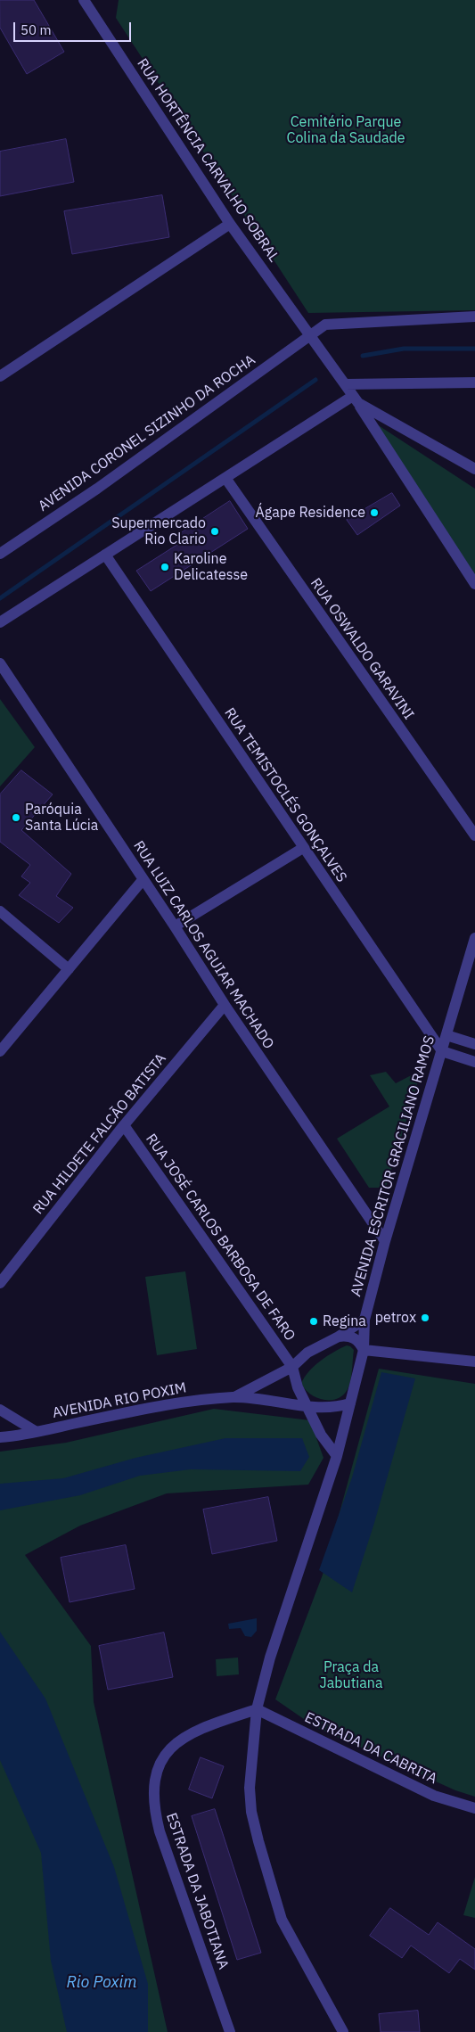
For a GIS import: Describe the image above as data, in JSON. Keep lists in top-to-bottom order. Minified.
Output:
{"streets":{"street":["RUA HORTÊNCIA CARVALHO SOBRAL","AVENIDA CORONEL SIZINHO DA ROCHA","RUA OSWALDO GARAVINI","RUA TEMISTOCLÉS GONÇALVES","RUA LUIZ CARLOS AGUIAR MACHADO","RUA HILDETE FALCÃO BATISTA","AVENIDA ESCRITOR GRACILIANO RAMOS","RUA JOSÉ CARLOS BARBOSA DE FARO","AVENIDA RIO POXIM","ESTRADA DA CABRITA","ESTRADA DA JABOTIANA"]},"crossings":[["RUA HORTÊNCIA CARVALHO SOBRAL","AVENIDA CORONEL SIZINHO DA ROCHA"],["RUA TEMISTOCLÉS GONÇALVES","AVENIDA ESCRITOR GRACILIANO RAMOS"],["RUA LUIZ CARLOS AGUIAR MACHADO","RUA HILDETE FALCÃO BATISTA"],["RUA LUIZ CARLOS AGUIAR MACHADO","AVENIDA ESCRITOR GRACILIANO RAMOS"],["RUA HILDETE FALCÃO BATISTA","RUA JOSÉ CARLOS BARBOSA DE FARO"],["AVENIDA ESCRITOR GRACILIANO RAMOS","RUA JOSÉ CARLOS BARBOSA DE FARO"],["AVENIDA ESCRITOR GRACILIANO RAMOS","AVENIDA RIO POXIM"],["AVENIDA ESCRITOR GRACILIANO RAMOS","ESTRADA DA CABRITA"],["AVENIDA ESCRITOR GRACILIANO RAMOS","ESTRADA DA JABOTIANA"],["RUA JOSÉ CARLOS BARBOSA DE FARO","AVENIDA RIO POXIM"],["ESTRADA DA CABRITA","ESTRADA DA JABOTIANA"]],"water":["Rio Poxim"],"parks":["Cemitério Parque Colina da Saudade","Praça da Jabutiana"],"places":["Ágape Residence","Supermercado Rio Clario","Karoline Delicatesse","Paróquia Santa Lúcia","petrox","Regina"],"scale_bar":"50 m"}
